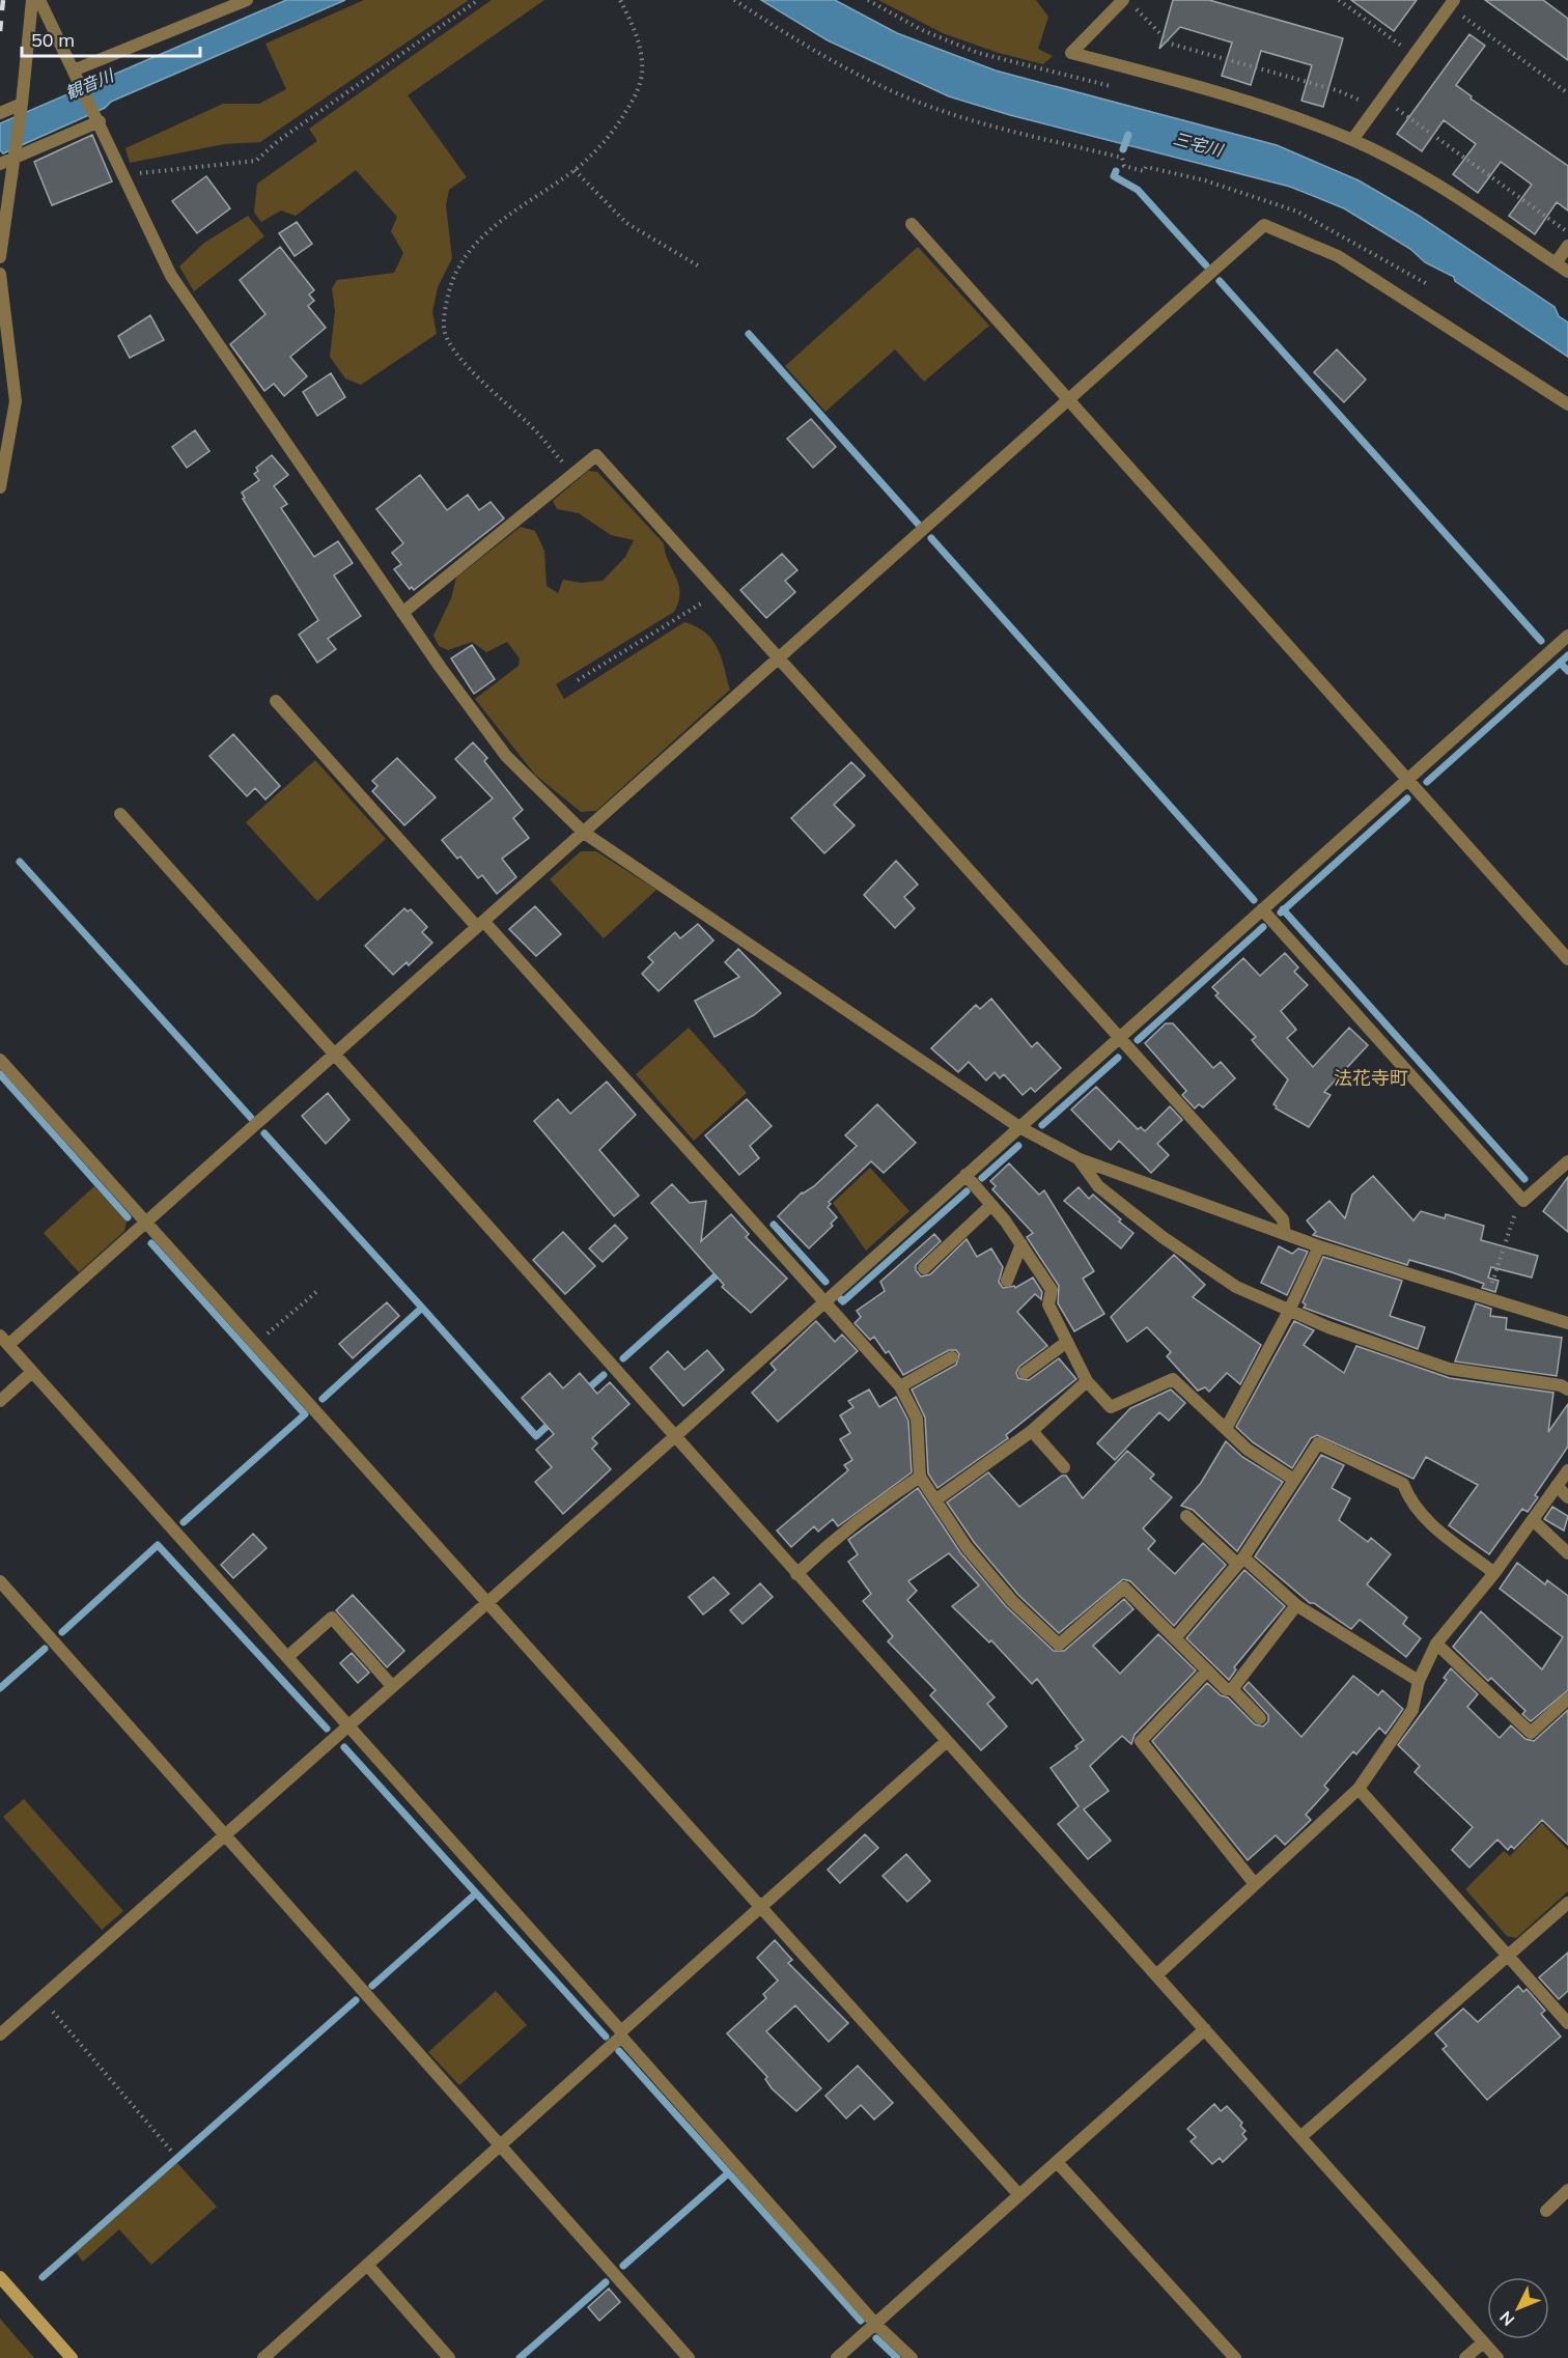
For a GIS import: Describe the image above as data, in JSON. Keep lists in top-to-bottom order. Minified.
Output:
{"districts":["法花寺町"],"water":["観音川","三宅川"],"scale_bar":"50 m","north":"bottom left"}
